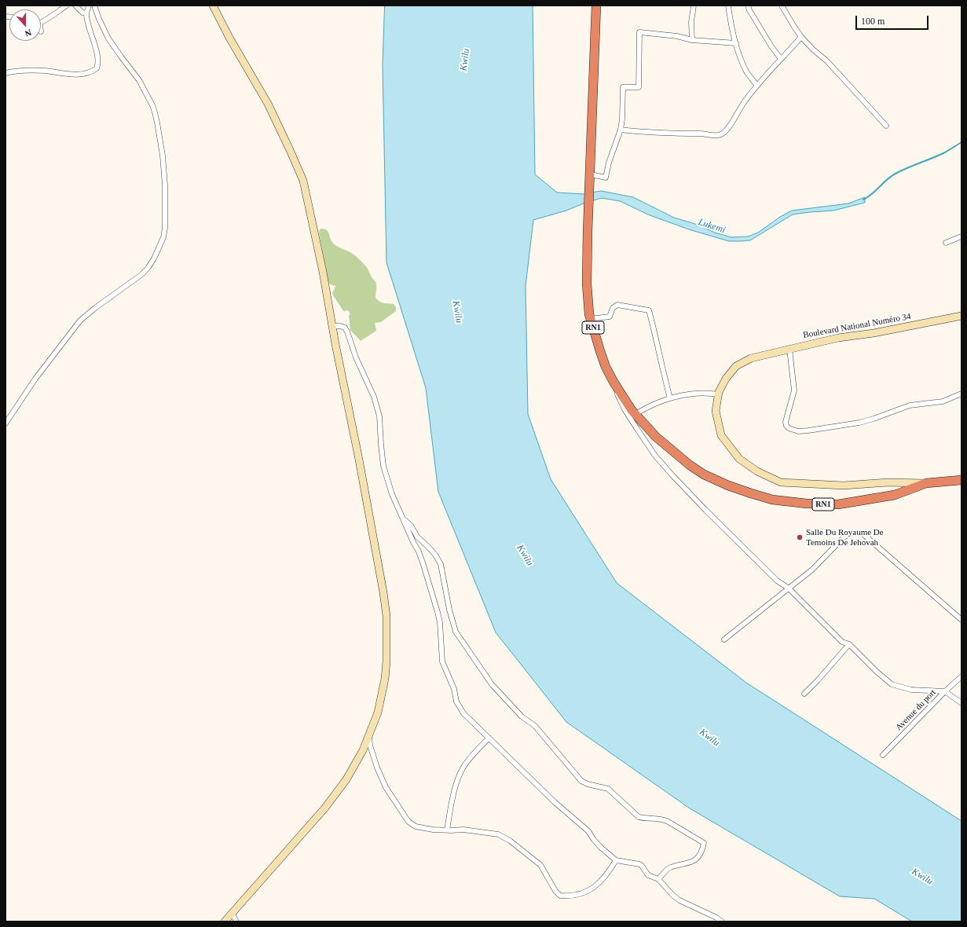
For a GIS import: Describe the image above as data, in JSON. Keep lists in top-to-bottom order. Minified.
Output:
{"streets":{"highway":["RN1"],"main road":["Boulevard National Numéro 34"],"street":["Avenue du port"]},"crossings":[["Boulevard National Numéro 34","RN1"]],"water":["Kwilu","Lukemi"],"places":["Salle Du Royaume De Temoins De Jehovah"],"scale_bar":"100 m","north":"bottom"}
